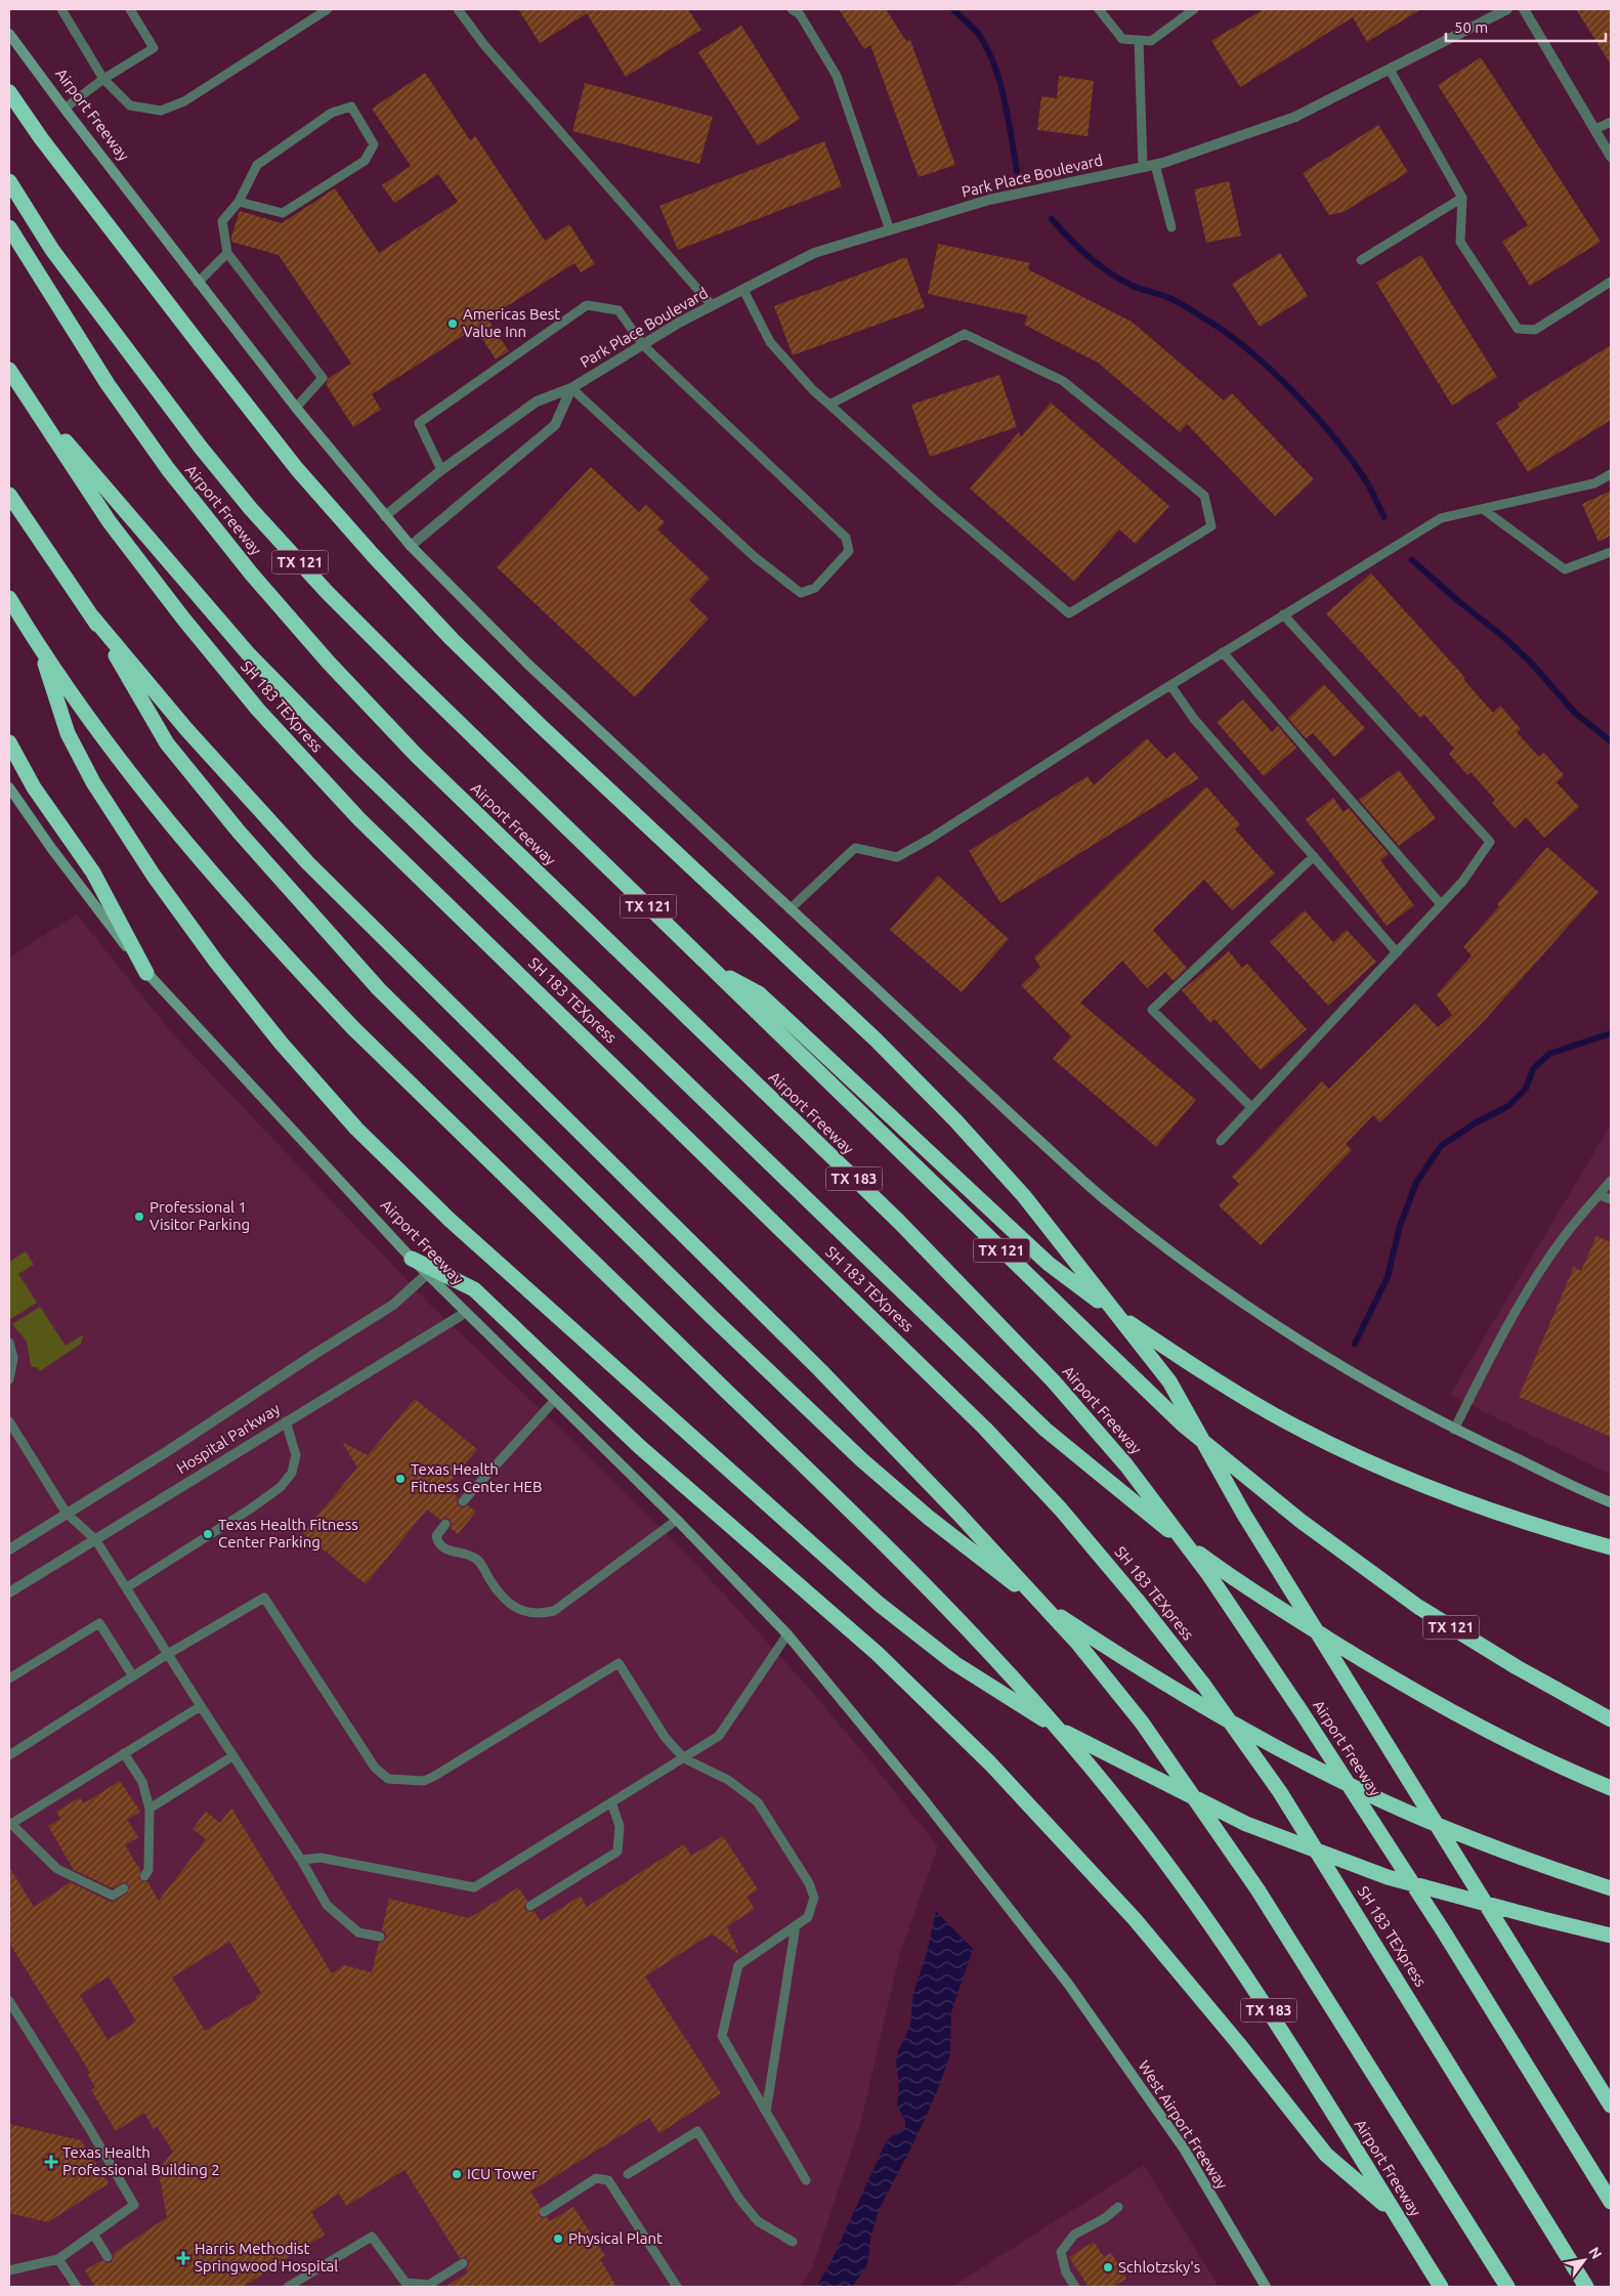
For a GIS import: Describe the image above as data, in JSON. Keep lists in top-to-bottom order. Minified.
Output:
{"streets":{"highway":["Airport Freeway","TX 121","SH 183 TEXpress","TX 183"],"main road":["West Airport Freeway"],"street":["Park Place Boulevard","Hospital Parkway"]},"crossings":[["Airport Freeway","Park Place Boulevard"],["Airport Freeway","Hospital Parkway"],["Airport Freeway","West Airport Freeway"]],"places":{"other":["Americas Best Value Inn","Professional 1 Visitor Parking","Texas Health Fitness Center HEB","Texas Health Fitness Center Parking","ICU Tower","Physical Plant","Schlotzsky's"],"health":["Texas Health Professional Building 2","Harris Methodist Springwood Hospital"]},"scale_bar":"50 m","north":"top right"}
